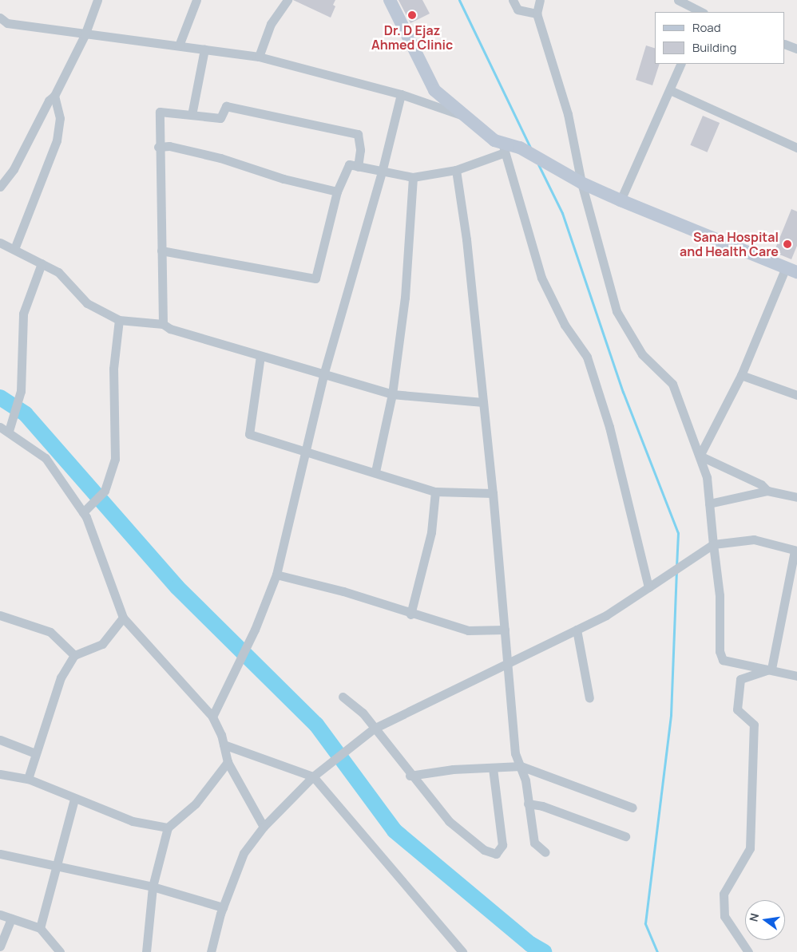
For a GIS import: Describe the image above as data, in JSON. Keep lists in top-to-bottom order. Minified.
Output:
{"places":["Dr. D Ejaz Ahmed Clinic","Sana Hospital and Health Care"],"legend":["Road","Building"],"north":"left"}
